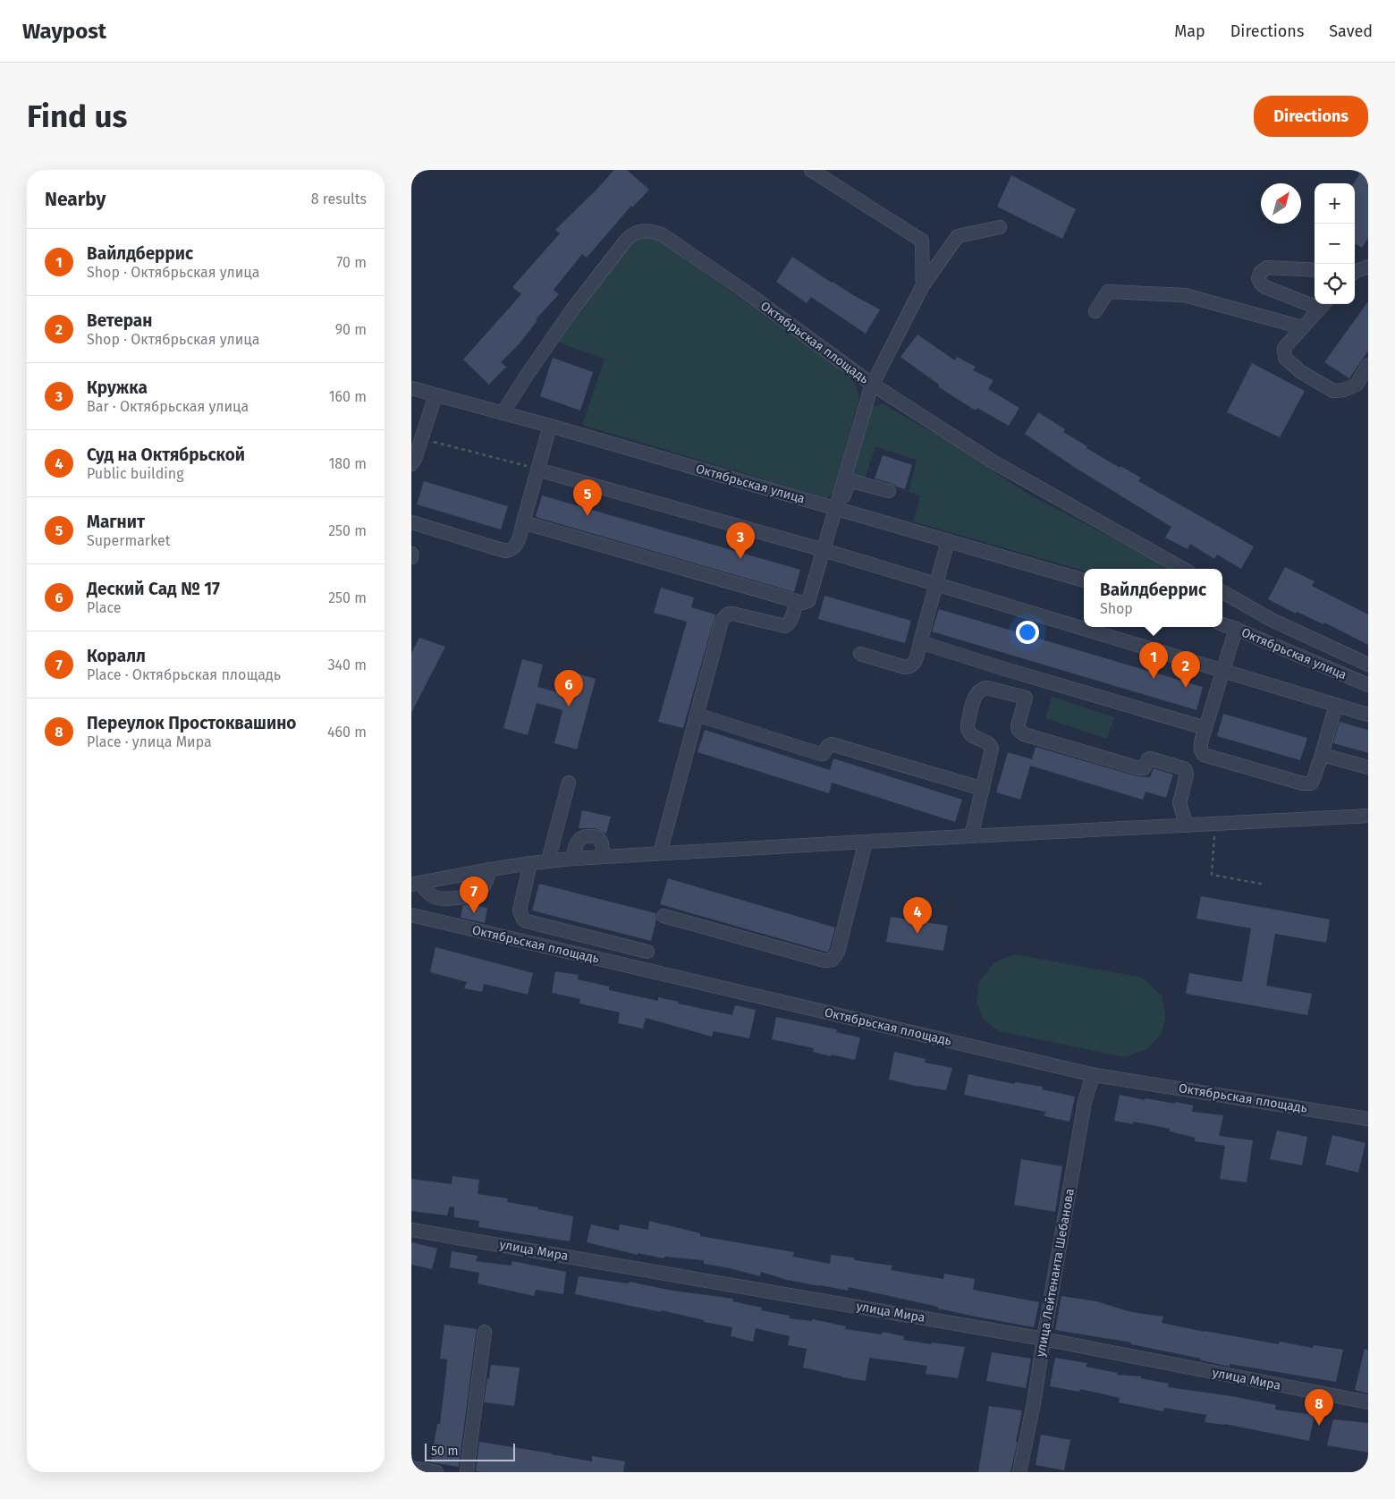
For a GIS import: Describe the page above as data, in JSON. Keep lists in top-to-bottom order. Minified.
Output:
{"streets":{"street":["Октябрьская площадь","Октябрьская улица","улица Мира","улица Лейтенанта Шебанова"]},"crossings":[["Октябрьская площадь","Октябрьская улица"],["Октябрьская площадь","улица Лейтенанта Шебанова"],["улица Мира","улица Лейтенанта Шебанова"]],"scale_bar":"50 m","north":"top right","page":{"header":"Waypost","nav":["Map","Directions","Saved"],"buttons":"Directions","title":"Find us","heading":["Nearby","8 results"],"map_buttons":["+","−"],"list":[{"mark":"1","name":"Вайлдберрис","note":"Shop · Октябрьская улица","value":"70 m"},{"mark":"2","name":"Ветеран","note":"Shop · Октябрьская улица","value":"90 m"},{"mark":"3","name":"Кружка","note":"Bar · Октябрьская улица","value":"160 m"},{"mark":"4","name":"Суд на Октябрьской","note":"Public building","value":"180 m"},{"mark":"5","name":"Магнит","note":"Supermarket","value":"250 m"},{"mark":"6","name":"Деский Сад № 17","note":"Place","value":"250 m"},{"mark":"7","name":"Коралл","note":"Place · Октябрьская площадь","value":"340 m"},{"mark":"8","name":"Переулок Простоквашино","note":"Place · улица Мира","value":"460 m"}],"pins":["5","3","1","2","6","7","4","8"],"popup":["Вайлдберрис","Shop"],"scale":"50 m"}}
